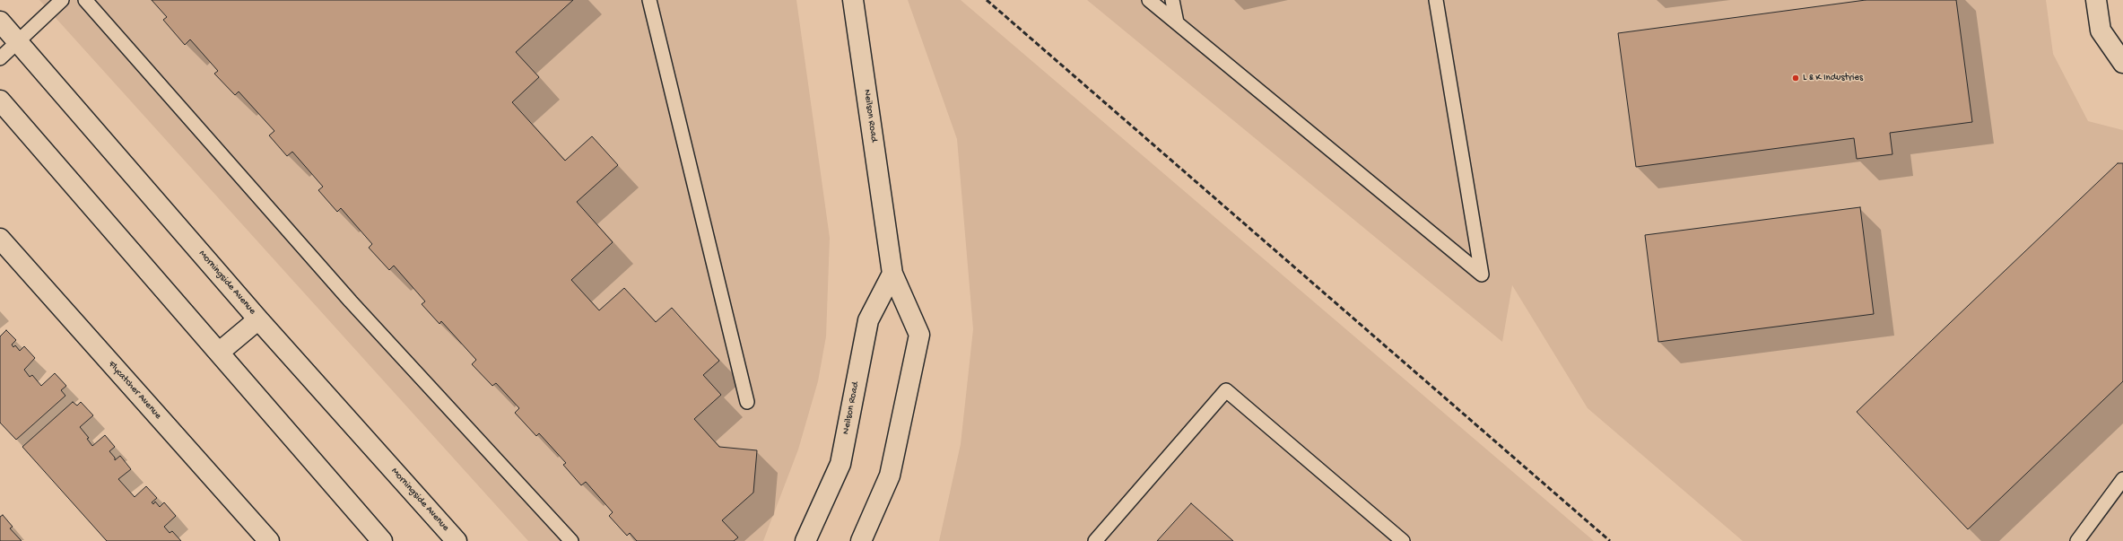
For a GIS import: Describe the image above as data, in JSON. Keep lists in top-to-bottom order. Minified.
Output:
{"streets":{"main road":["Neilson Road","Morningside Avenue","Flycatcher Avenue"]},"places":["L & K Industries"]}
